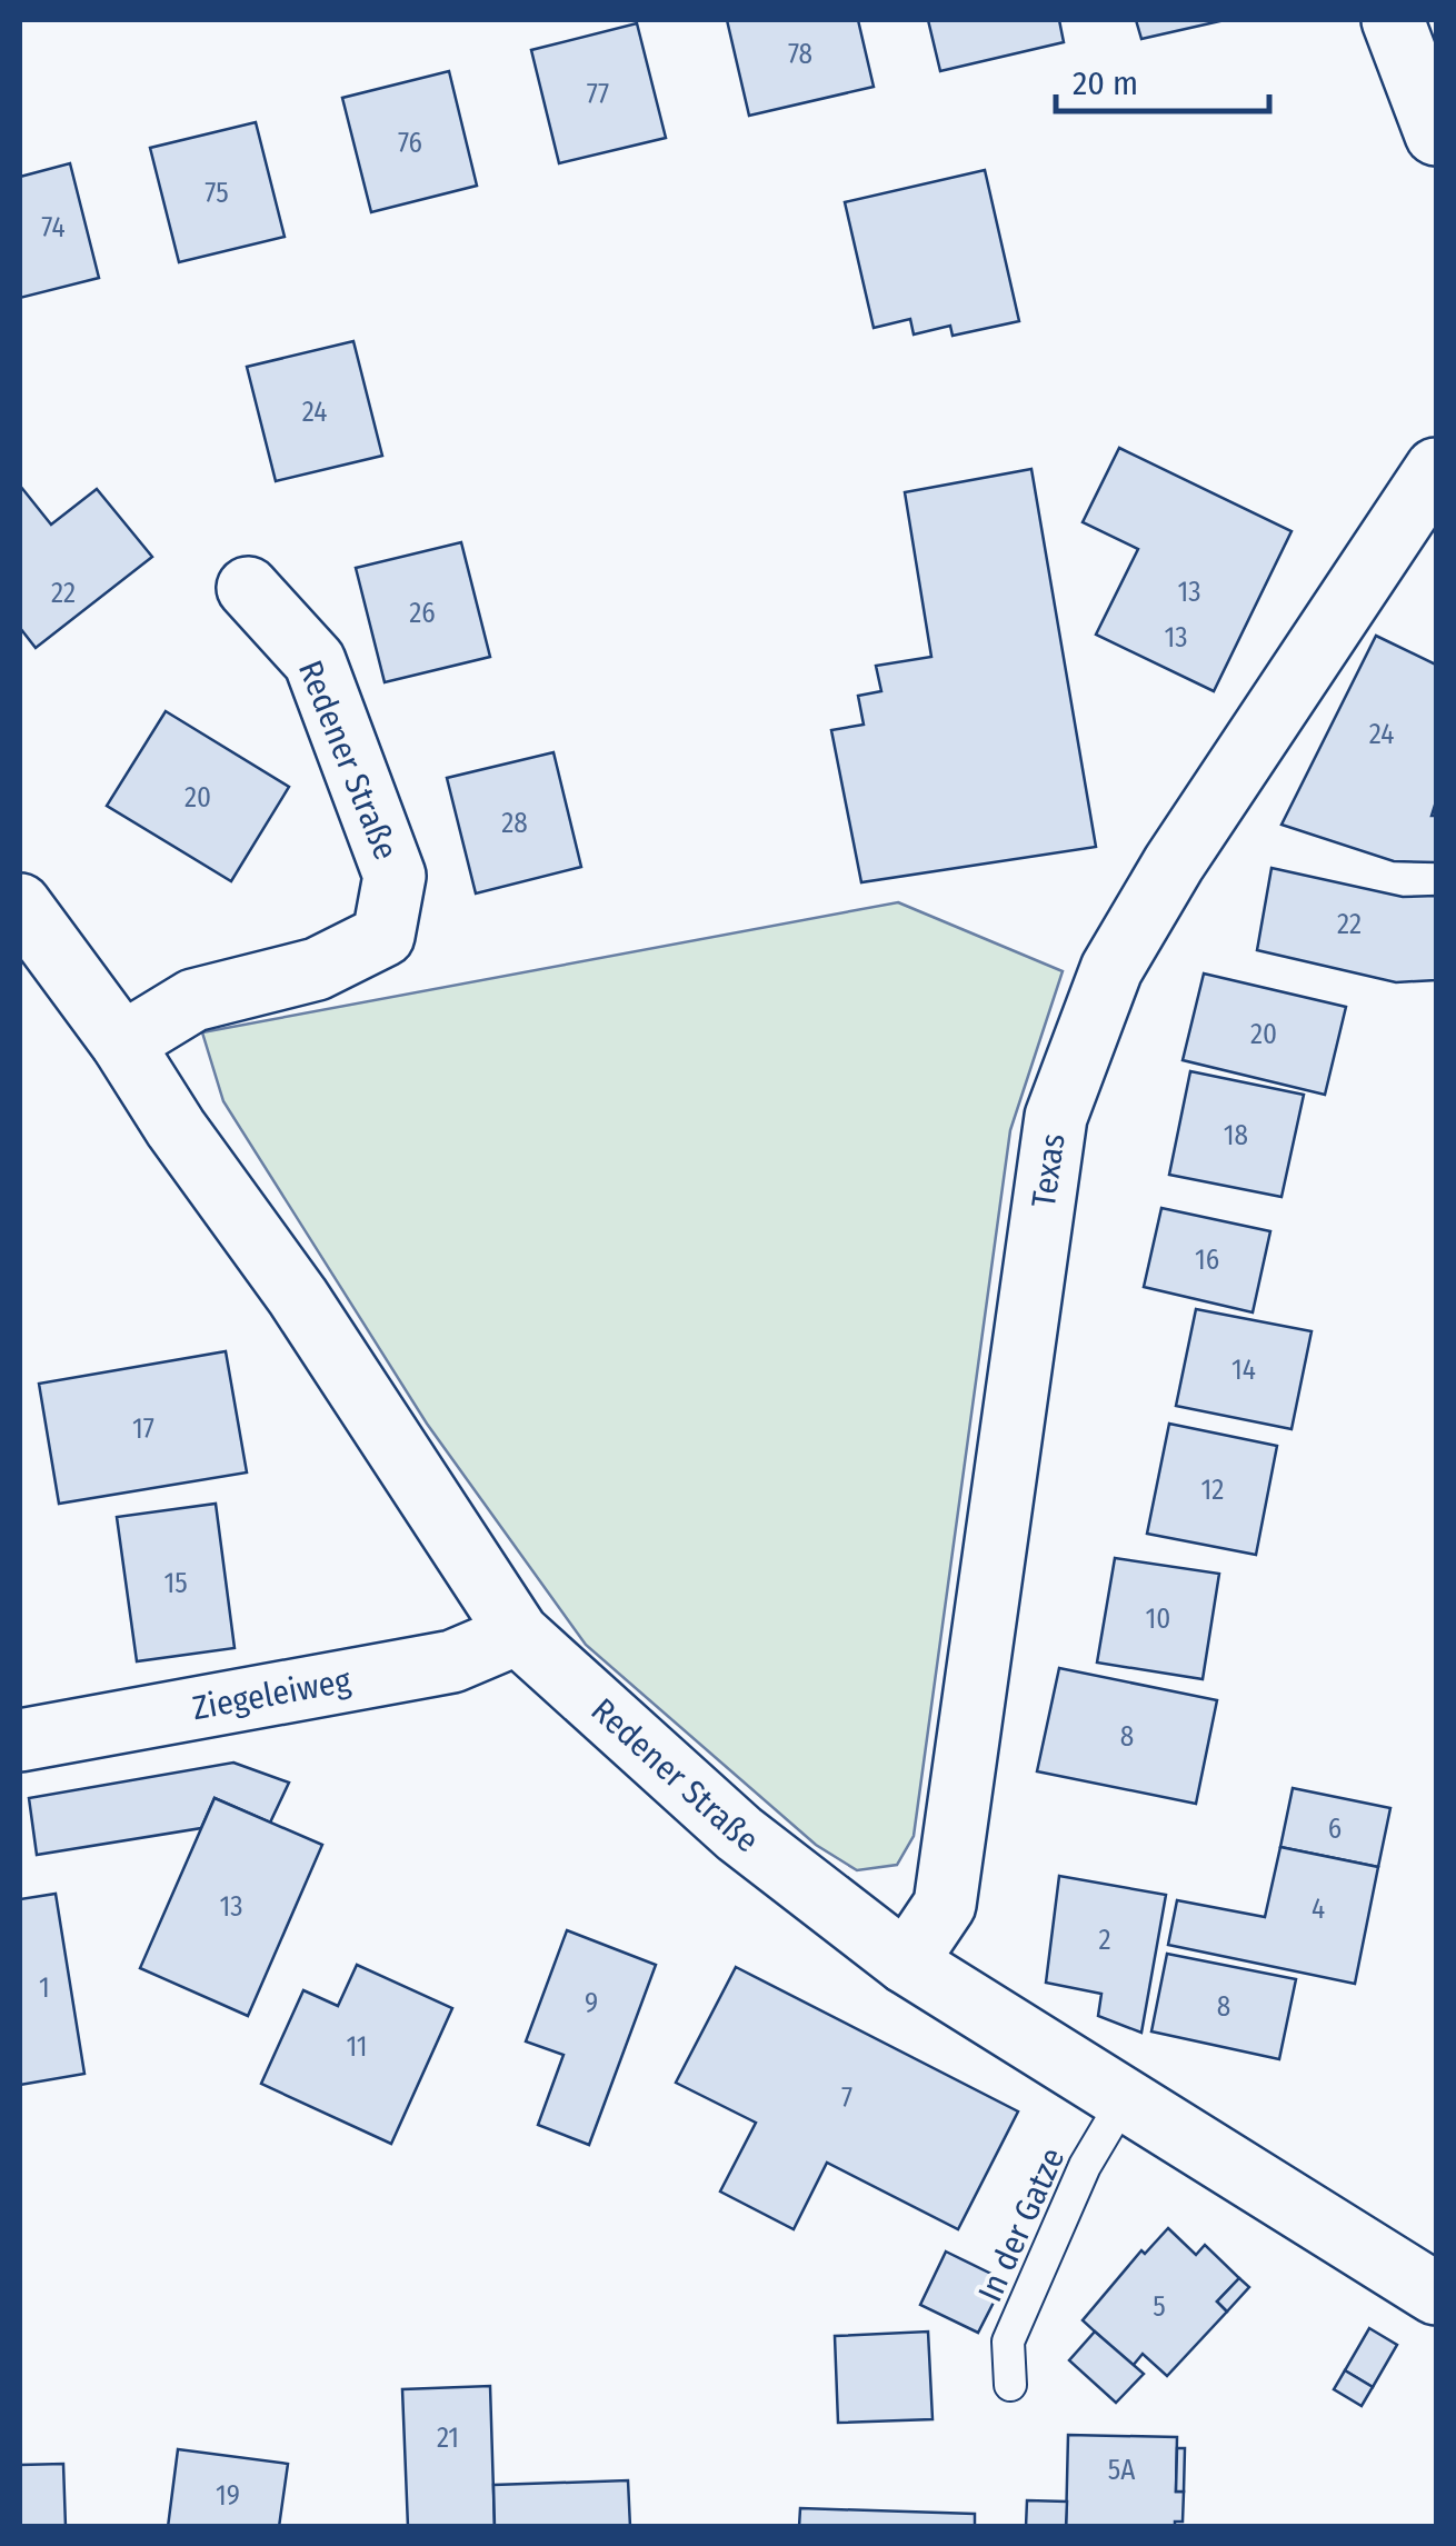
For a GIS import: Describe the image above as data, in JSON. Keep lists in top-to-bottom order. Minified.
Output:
{"streets":{"street":["Redener Straße","Texas","Ziegeleiweg"],"lane":["In der Gatze"]},"crossings":[["Redener Straße","Texas"],["Redener Straße","Ziegeleiweg"],["Redener Straße","In der Gatze"]],"house_numbers":["78","77","76","75","74","24","13","22","26","13","24","20","28","22","20","18","16","14","17","12","15","10","8","6","13","4","2","1","9","8","11","7","5","21","5A","19"],"scale_bar":"20 m"}
